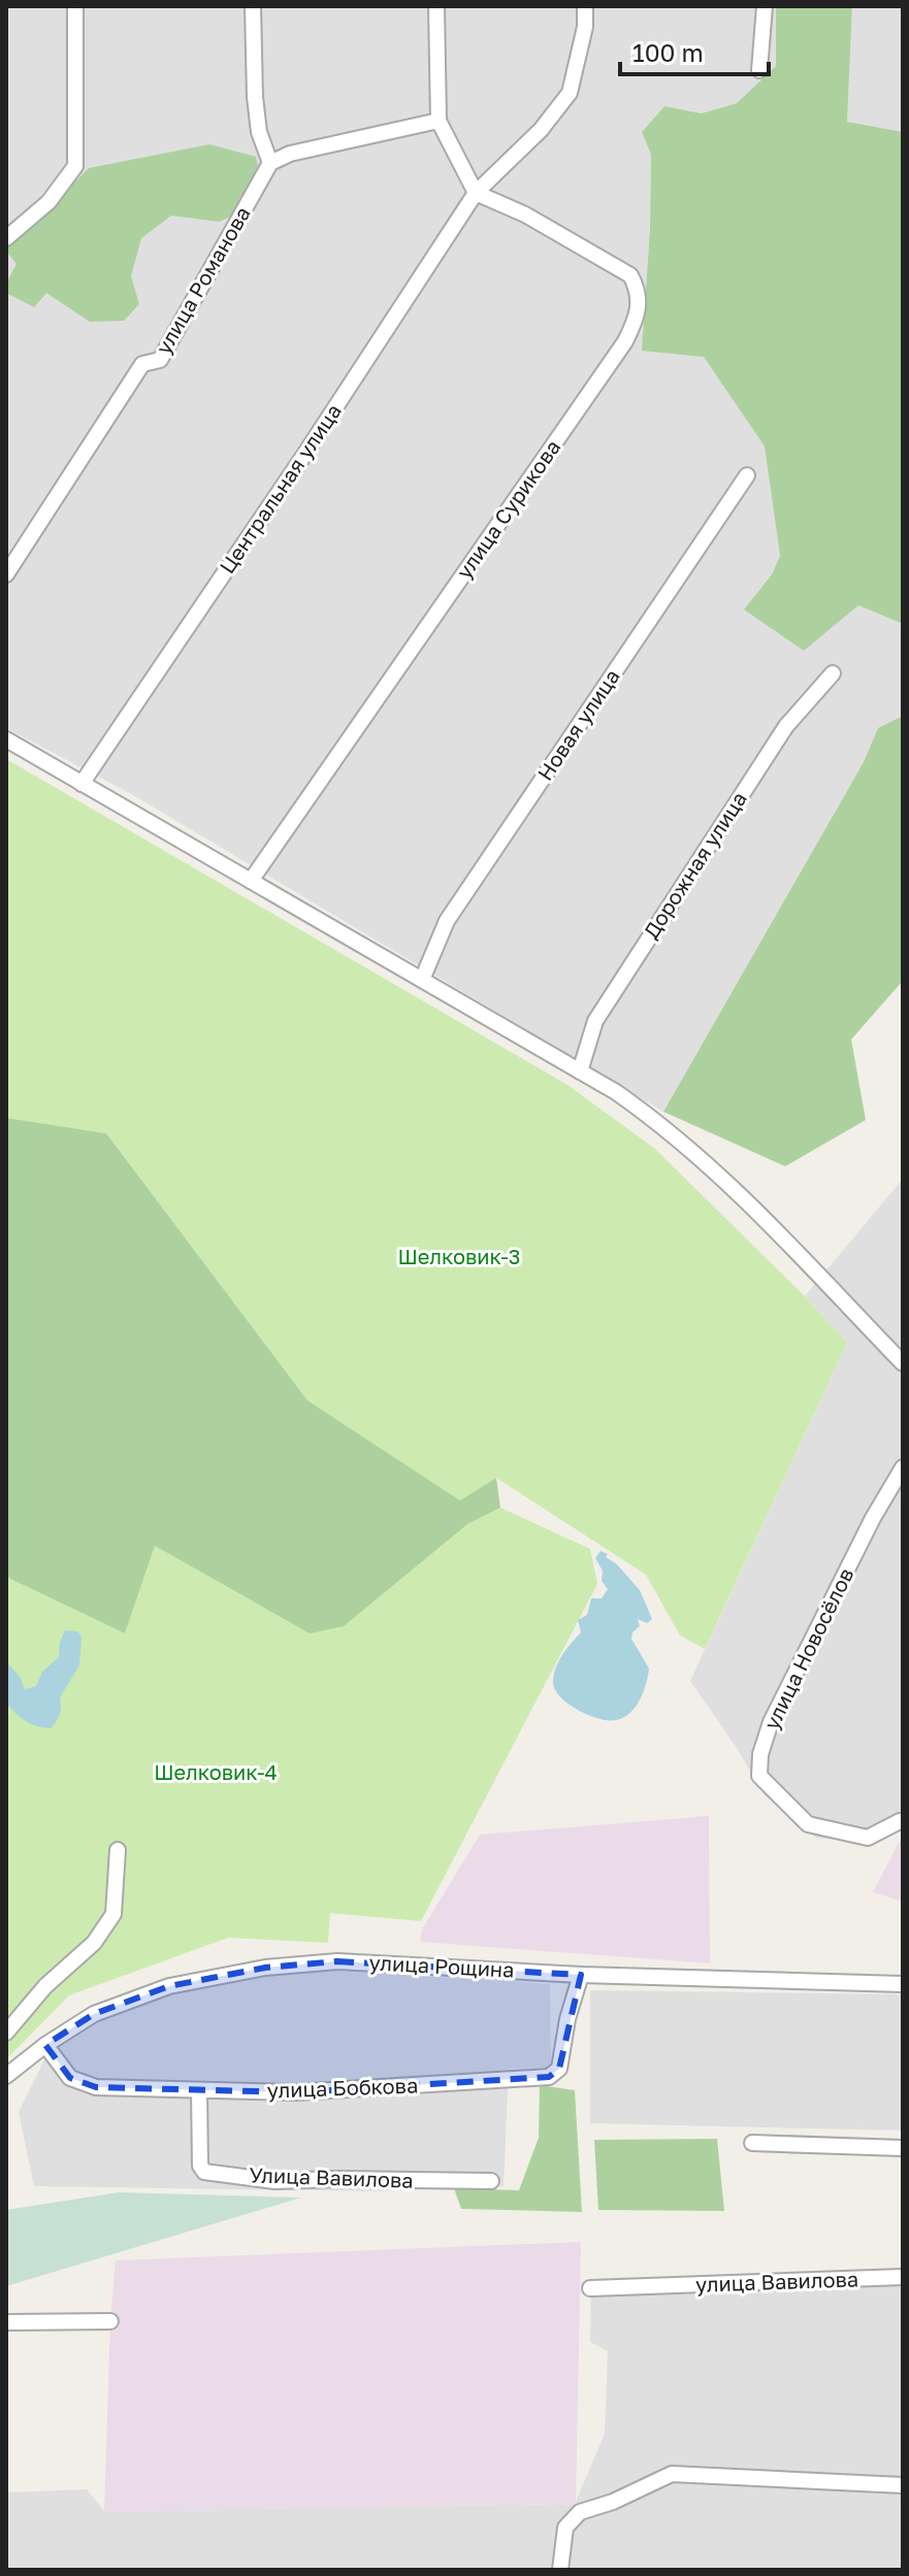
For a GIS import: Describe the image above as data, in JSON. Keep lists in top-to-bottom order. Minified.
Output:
{"streets":{"street":["улица Романова","Центральная улица","улица Сурикова","Новая улица","Дорожная улица","улица Новосёлов","улица Рощина","улица Бобкова","Улица Вавилова","улица Вавилова"]},"crossings":[["Центральная улица","улица Сурикова"],["улица Рощина","улица Бобкова"],["улица Бобкова","Улица Вавилова"]],"parks":["Шелковик-3","Шелковик-4"],"scale_bar":"100 m"}
